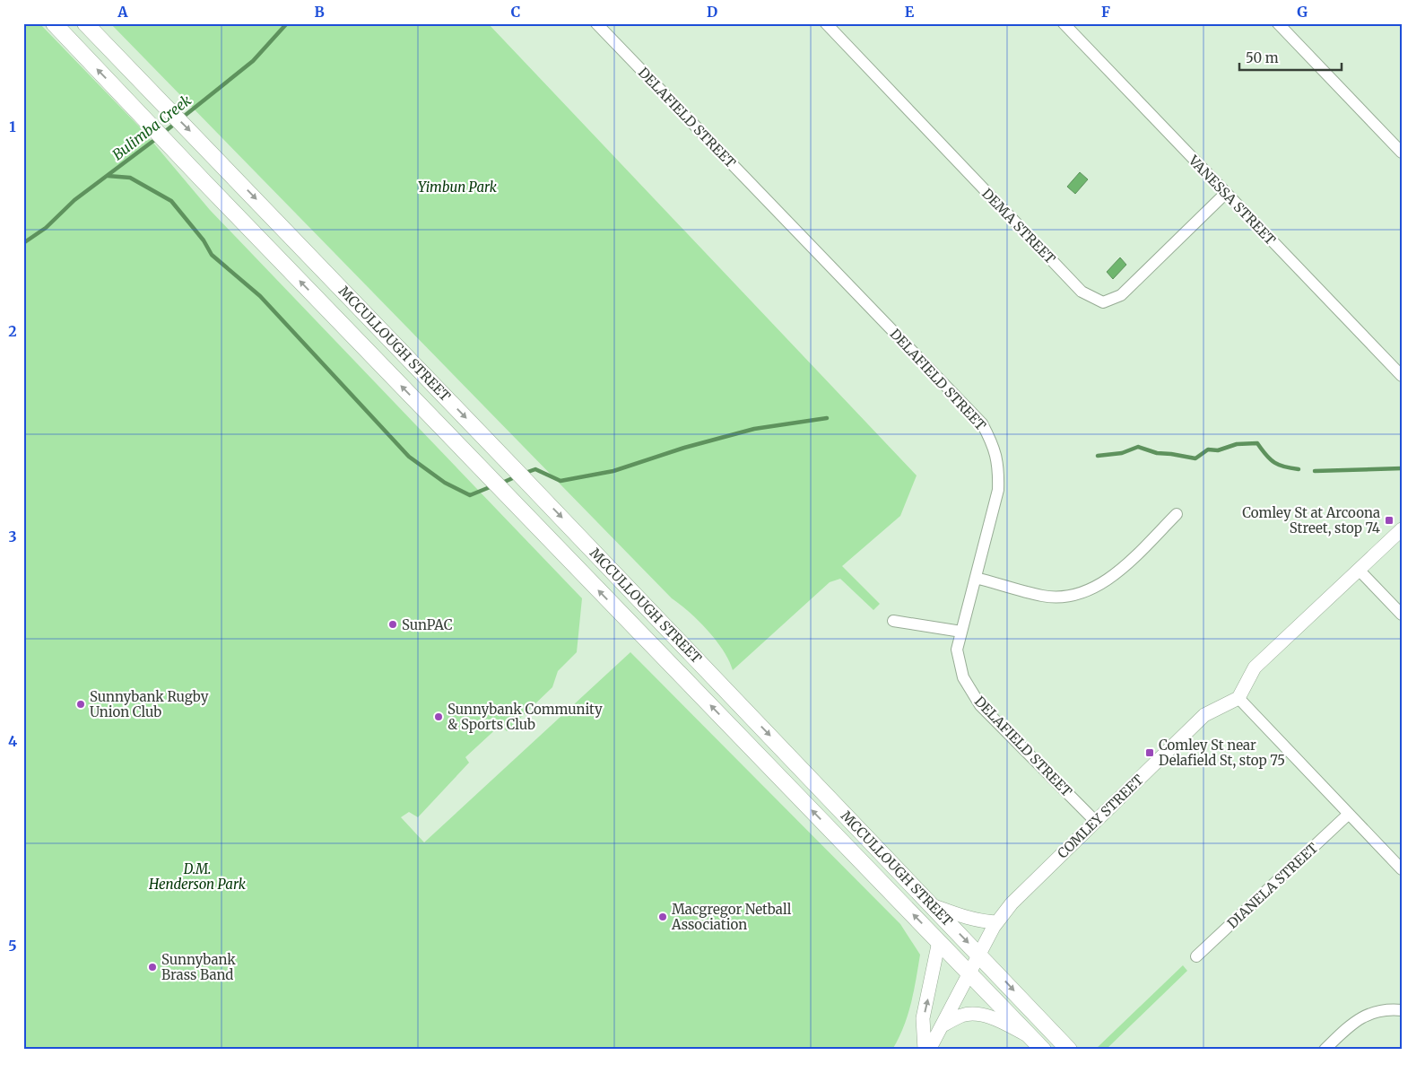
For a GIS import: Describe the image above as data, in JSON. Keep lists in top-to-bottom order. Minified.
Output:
{"streets":{"main road":["MCCULLOUGH STREET"],"street":["DELAFIELD STREET","VANESSA STREET","DEMA STREET","COMLEY STREET","DIANELA STREET"]},"crossings":[["DELAFIELD STREET","COMLEY STREET"],["VANESSA STREET","DEMA STREET"],["MCCULLOUGH STREET","COMLEY STREET"]],"water":["Bulimba Creek"],"parks":["Yimbun Park","D.M. Henderson Park"],"places":{"transit":["Comley St at Arcoona Street, stop 74","Comley St near Delafield St, stop 75"],"other":["SunPAC","Sunnybank Rugby Union Club","Sunnybank Community & Sports Club","Macgregor Netball Association","Sunnybank Brass Band"]},"scale_bar":"50 m","grid":{"columns":["A","B","C","D","E","F","G"],"rows":["1","2","3","4","5"]}}
